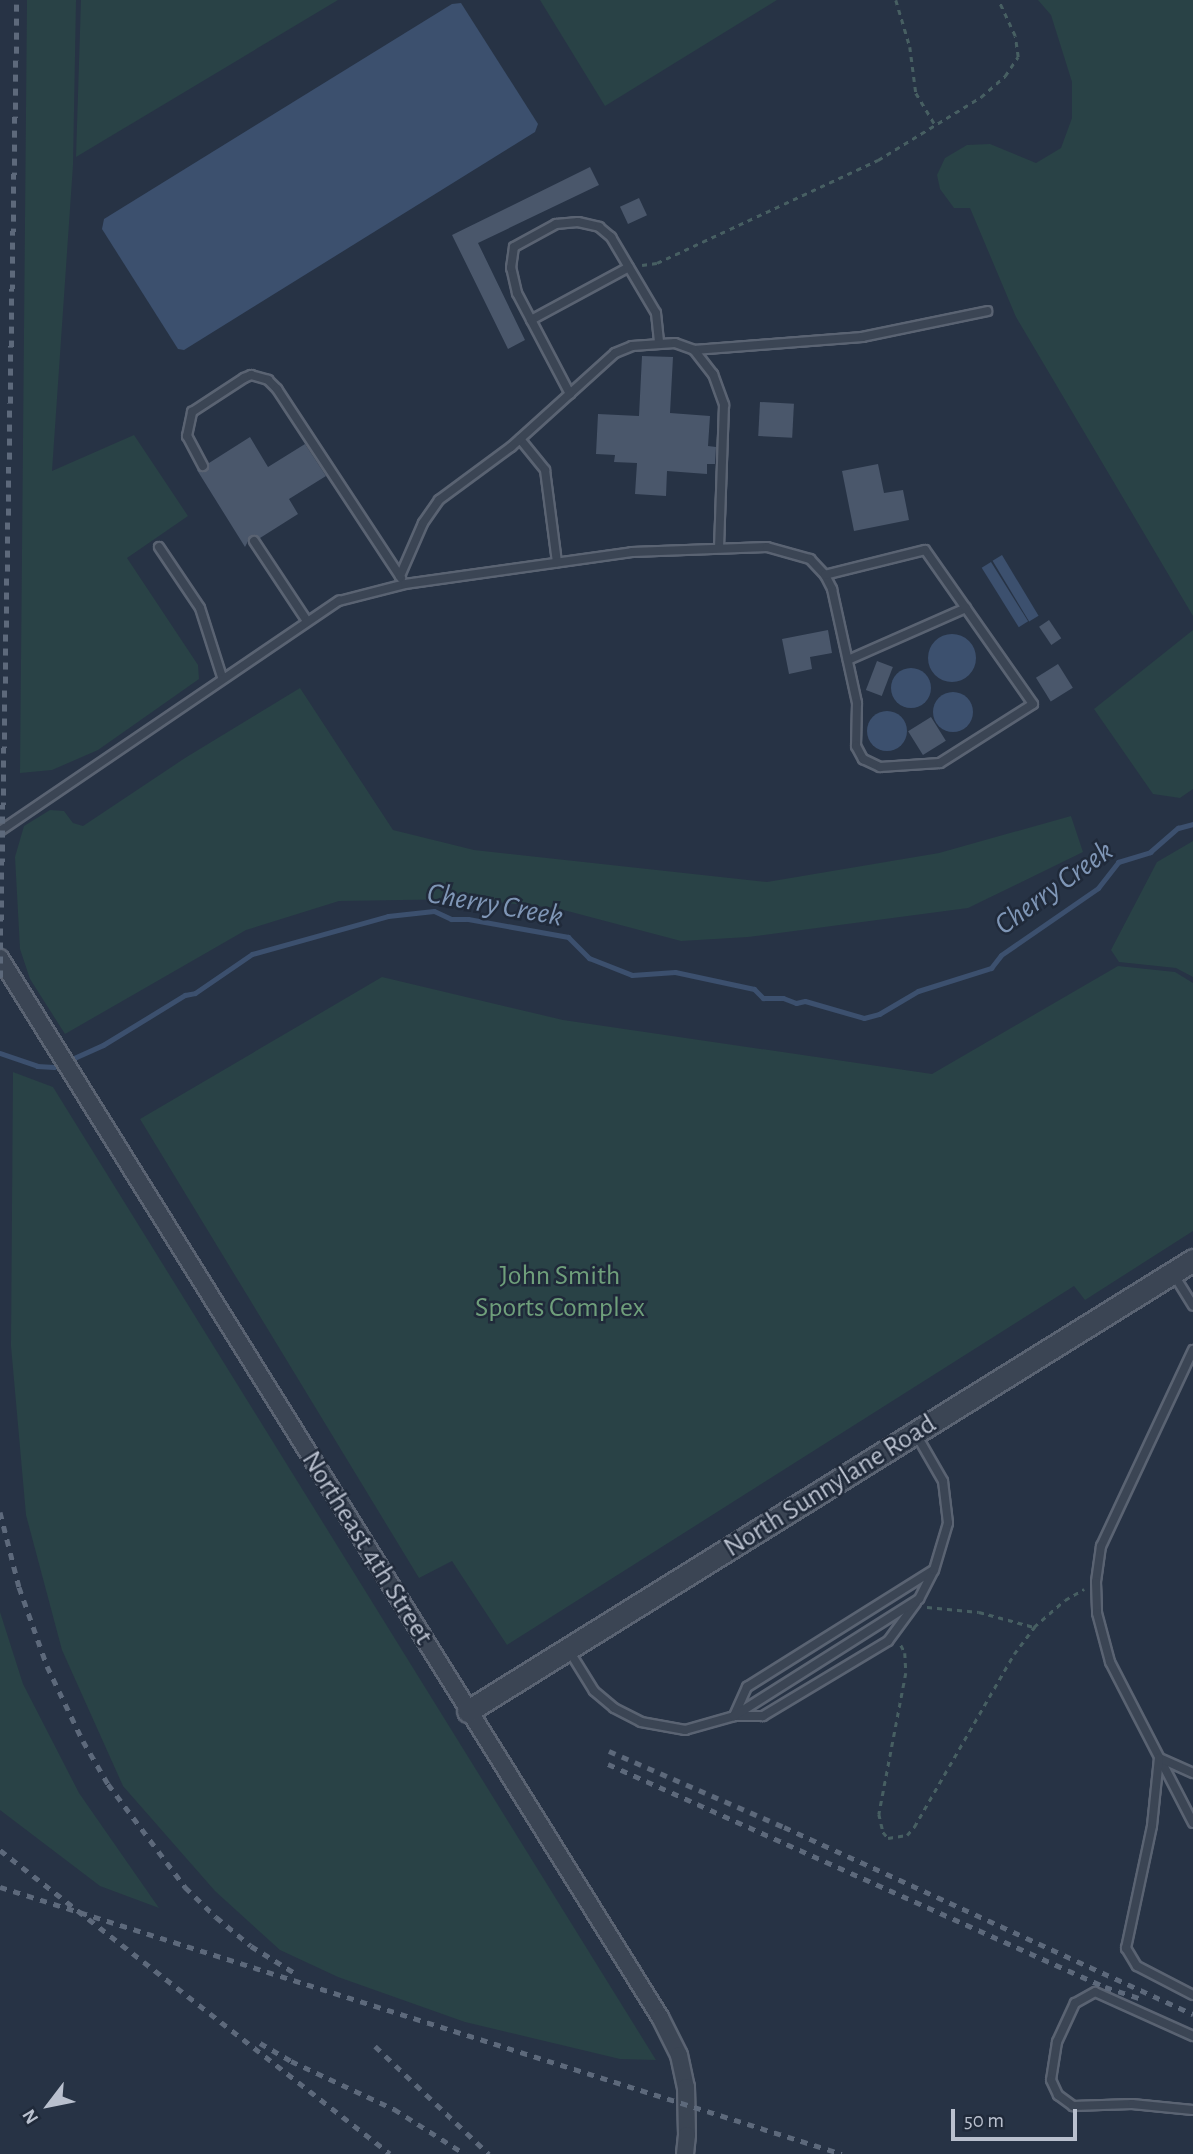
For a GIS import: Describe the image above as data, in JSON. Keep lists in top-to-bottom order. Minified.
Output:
{"streets":{"street":["North Sunnylane Road","Northeast 4th Street"]},"crossings":[["North Sunnylane Road","Northeast 4th Street"]],"water":["Cherry Creek"],"parks":["John Smith Sports Complex"],"scale_bar":"50 m","north":"bottom left"}
